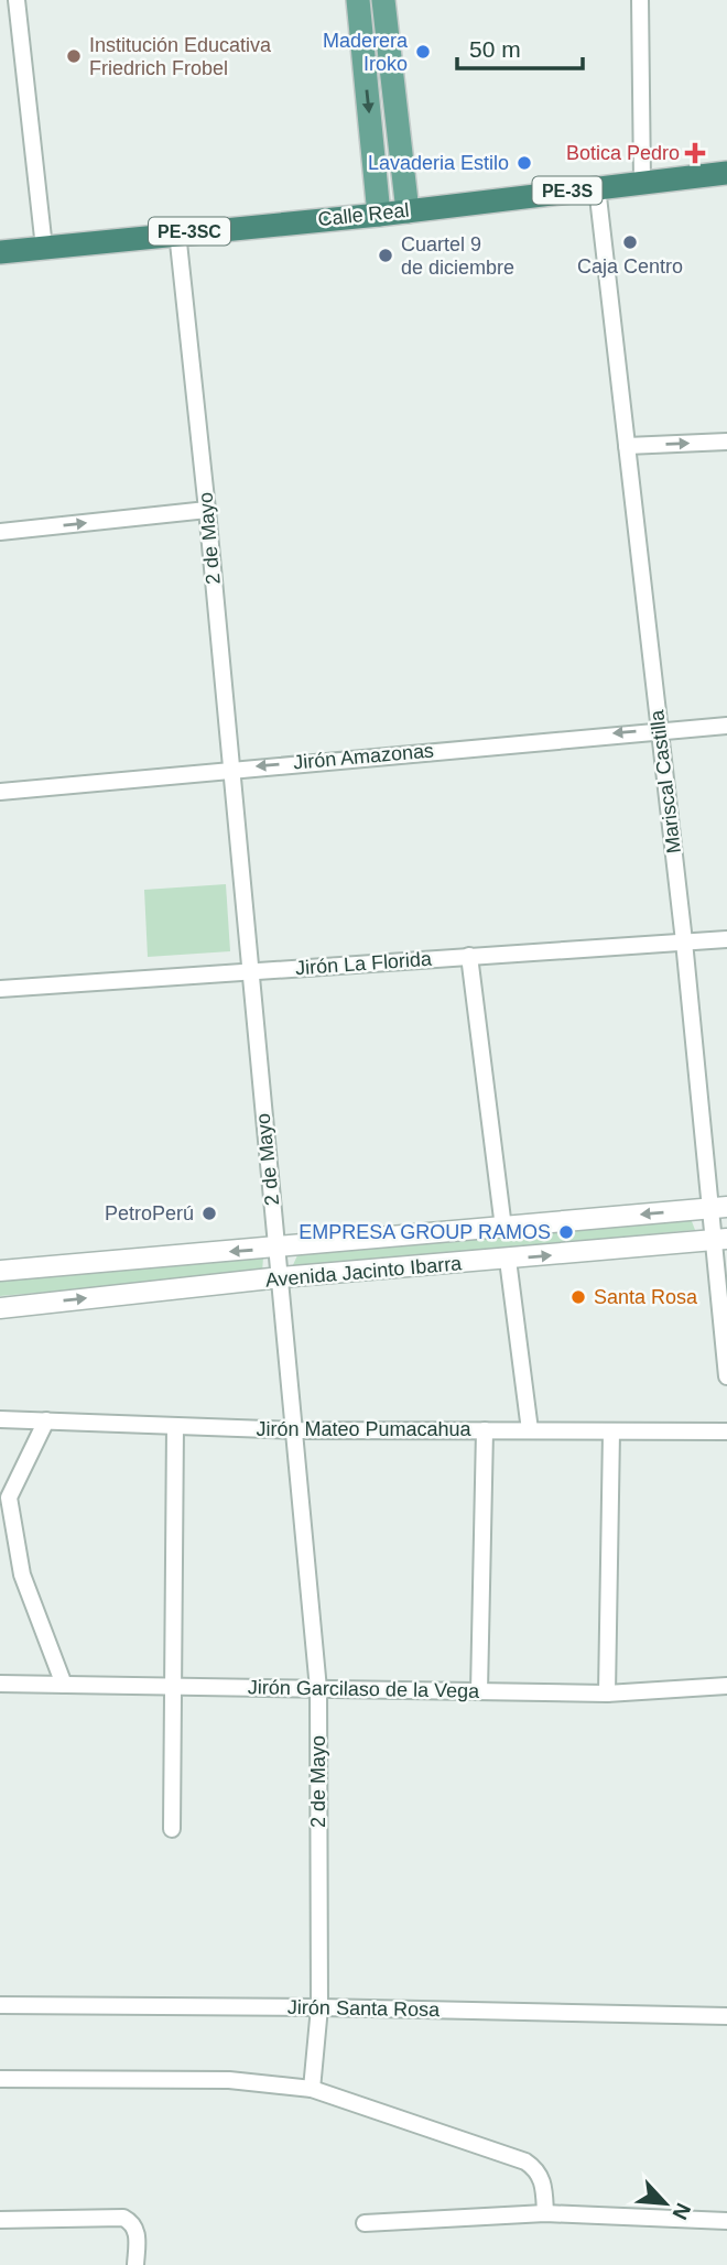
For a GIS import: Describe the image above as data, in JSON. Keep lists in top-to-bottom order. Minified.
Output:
{"streets":{"highway":["PE-3S","Calle Real","PE-3SC"],"street":["2 de Mayo","Jirón Amazonas","Mariscal Castilla","Jirón La Florida","Avenida Jacinto Ibarra","Jirón Mateo Pumacahua","Jirón Garcilaso de la Vega","Jirón Santa Rosa"]},"crossings":[["Calle Real","2 de Mayo"],["Calle Real","Mariscal Castilla"],["2 de Mayo","Jirón Amazonas"],["2 de Mayo","Jirón La Florida"],["2 de Mayo","Avenida Jacinto Ibarra"],["2 de Mayo","Jirón Mateo Pumacahua"],["2 de Mayo","Jirón Garcilaso de la Vega"],["2 de Mayo","Jirón Santa Rosa"],["Jirón Amazonas","Mariscal Castilla"],["Mariscal Castilla","Jirón La Florida"],["Mariscal Castilla","Avenida Jacinto Ibarra"]],"one_way":["Jirón Amazonas"],"places":{"other":["Maderera Iroko","Institución Educativa Friedrich Frobel","Lavaderia Estilo","Caja Centro","Cuartel 9 de diciembre","PetroPerú","EMPRESA GROUP RAMOS","Santa Rosa"],"health":["Botica Pedro"]},"scale_bar":"50 m","north":"bottom right"}
